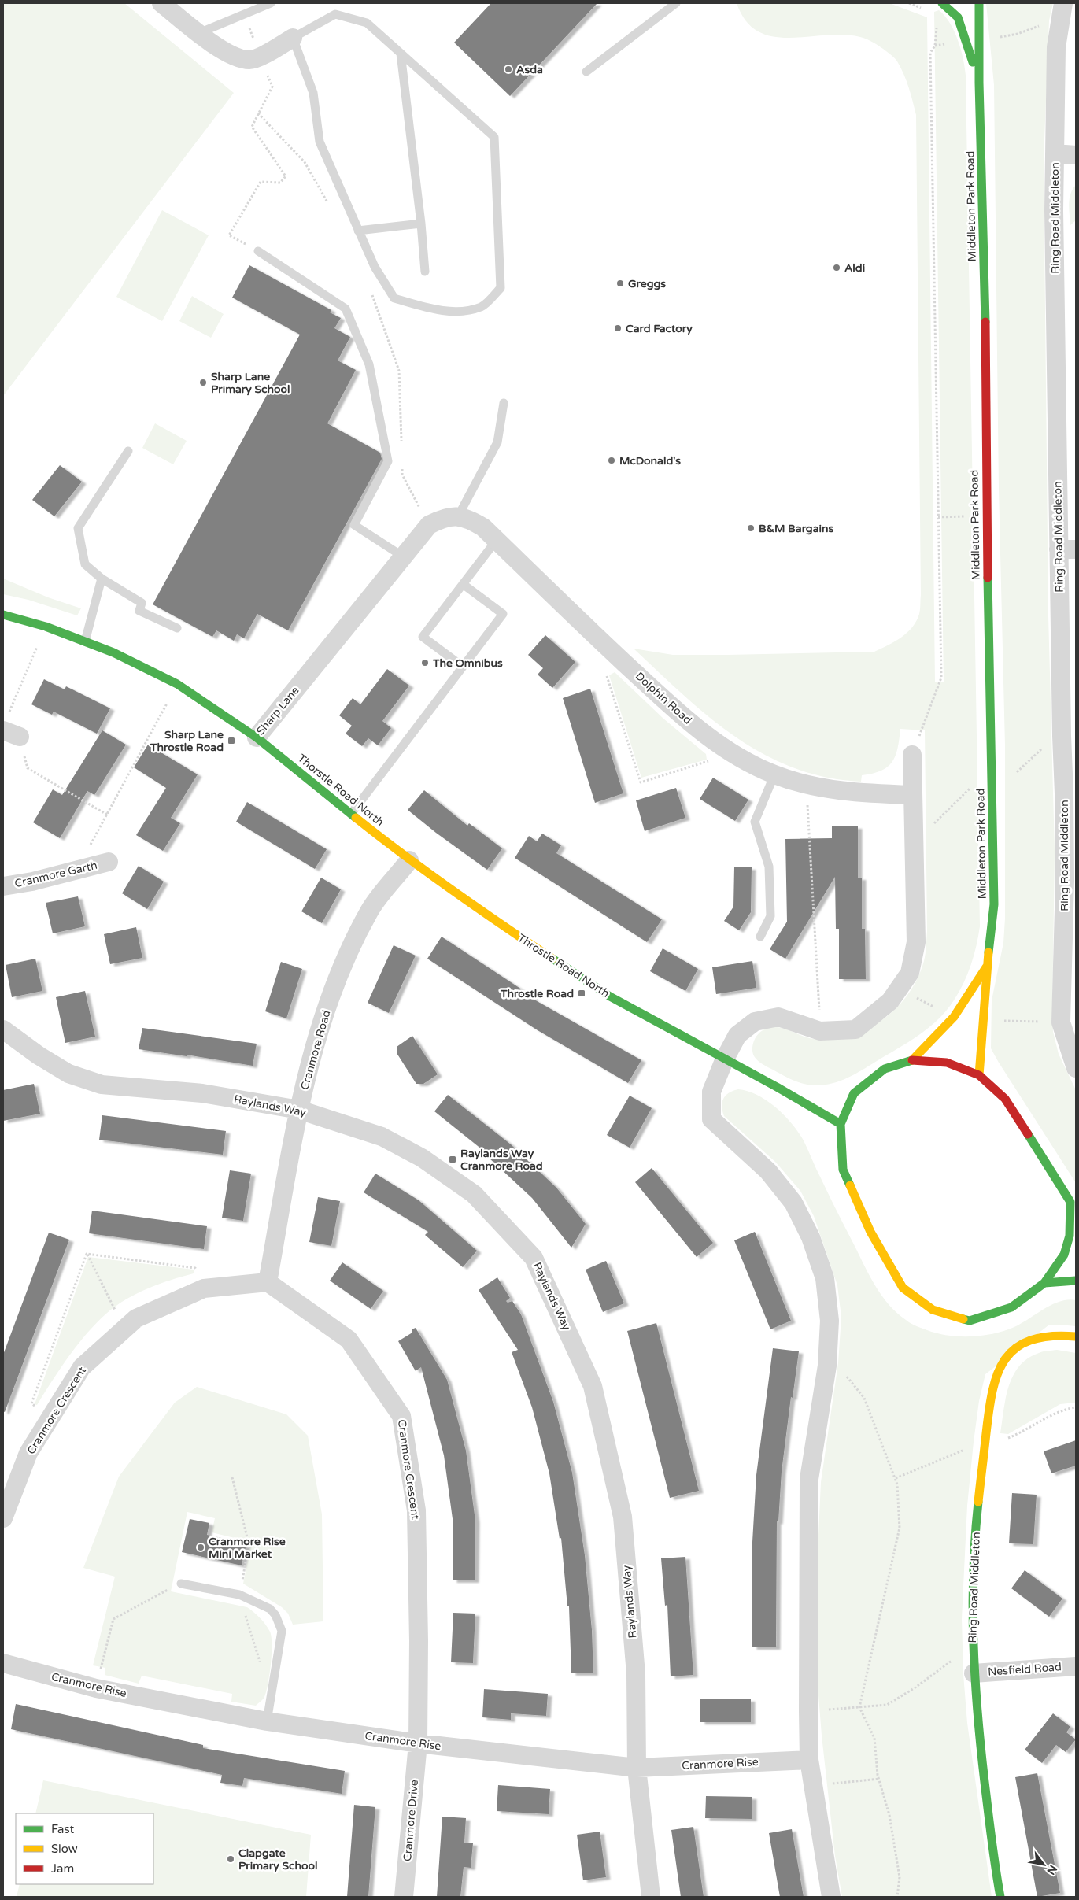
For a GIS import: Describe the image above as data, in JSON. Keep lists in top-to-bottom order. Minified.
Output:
{"streets":{"street":["Middleton Park Road","Ring Road Middleton","Dolphin Road","Sharp Lane","Thorstle Road North","Cranmore Garth","Throstle Road North","Cranmore Road","Raylands Way","Cranmore Crescent","Nesfield Road","Cranmore Rise","Cranmore Drive"]},"crossings":[["Middleton Park Road","Throstle Road North"],["Ring Road Middleton","Nesfield Road"],["Dolphin Road","Sharp Lane"],["Sharp Lane","Thorstle Road North"],["Thorstle Road North","Throstle Road North"],["Thorstle Road North","Cranmore Road"],["Throstle Road North","Cranmore Road"],["Cranmore Road","Raylands Way"],["Cranmore Road","Cranmore Crescent"],["Raylands Way","Cranmore Rise"],["Cranmore Crescent","Cranmore Rise"],["Cranmore Crescent","Cranmore Drive"],["Cranmore Rise","Cranmore Drive"]],"places":{"other":["Asda","Aldi","Greggs","Card Factory","Sharp Lane Primary School","McDonald's","B&M Bargains","The Omnibus","Cranmore Rise Mini Market","Clapgate Primary School"],"transit":["Sharp Lane Throstle Road","Throstle Road","Raylands Way Cranmore Road"]},"legend":["Fast","Slow","Jam"],"north":"bottom right"}
